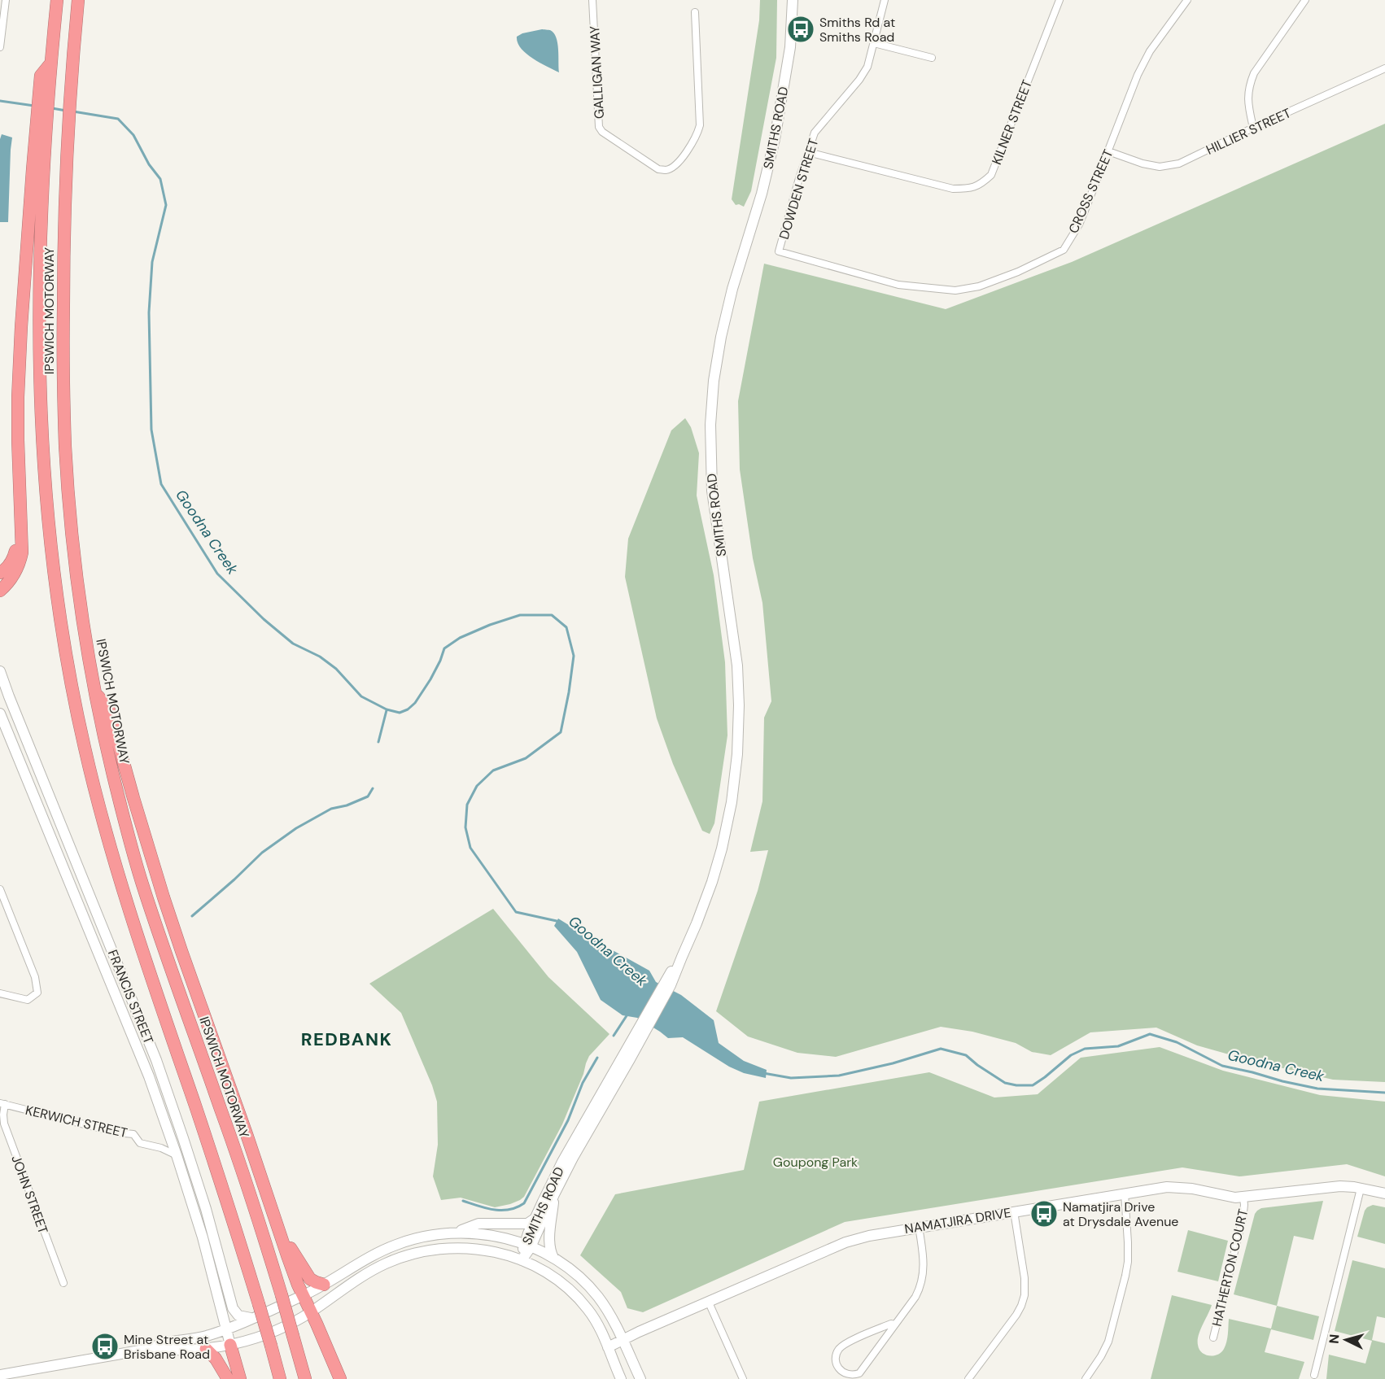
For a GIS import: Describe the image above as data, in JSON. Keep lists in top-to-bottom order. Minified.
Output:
{"streets":{"highway":["IPSWICH MOTORWAY"],"main road":["SMITHS ROAD","FRANCIS STREET","NAMATJIRA DRIVE"],"street":["GALLIGAN WAY","KILNER STREET","HILLIER STREET","DOWDEN STREET","CROSS STREET","KERWICH STREET","JOHN STREET","HATHERTON COURT"]},"crossings":[["KILNER STREET","DOWDEN STREET"],["HILLIER STREET","CROSS STREET"],["DOWDEN STREET","CROSS STREET"],["FRANCIS STREET","KERWICH STREET"],["KERWICH STREET","JOHN STREET"],["NAMATJIRA DRIVE","HATHERTON COURT"]],"districts":["REDBANK"],"water":["Goodna Creek"],"parks":["Goupong Park"],"places":{"bus stop":["Smiths Rd at Smiths Road","Namatjira Drive at Drysdale Avenue","Mine Street at Brisbane Road"]},"north":"left"}
